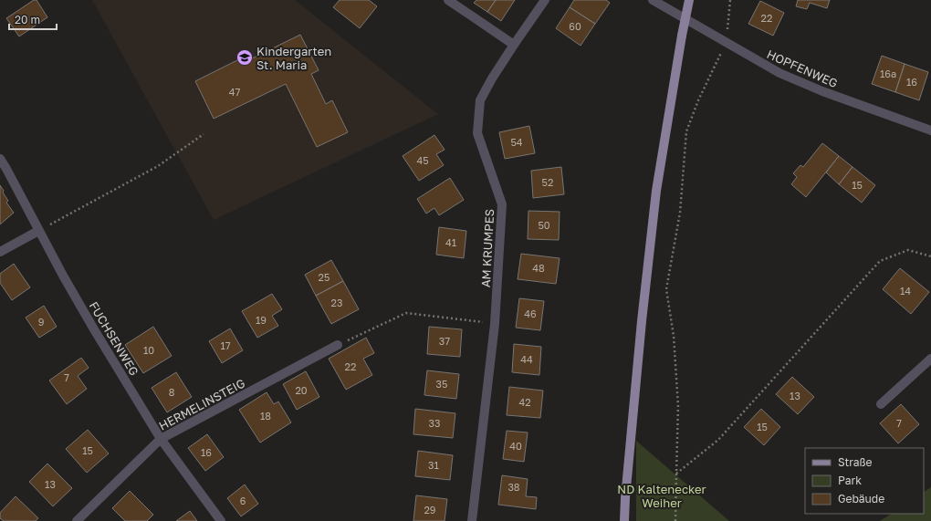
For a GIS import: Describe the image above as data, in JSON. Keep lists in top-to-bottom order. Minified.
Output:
{"streets":{"street":["HOPFENWEG","AM KRUMPES","FUCHSENWEG","HERMELINSTEIG"]},"crossings":[["FUCHSENWEG","HERMELINSTEIG"]],"parks":["ND Kaltenecker Weiher"],"places":{"school or university":["Kindergarten St. Maria"]},"house_numbers":["22","60","16a","16","47","54","45","52","15","50","41","48","25","14","23","46","19","9","37","17","10","44","22","7","35","20","8","13","42","18","33","7","15","40","15","16","31","13","38","6","29"],"legend":["Straße","Park","Gebäude"],"scale_bar":"20 m"}
